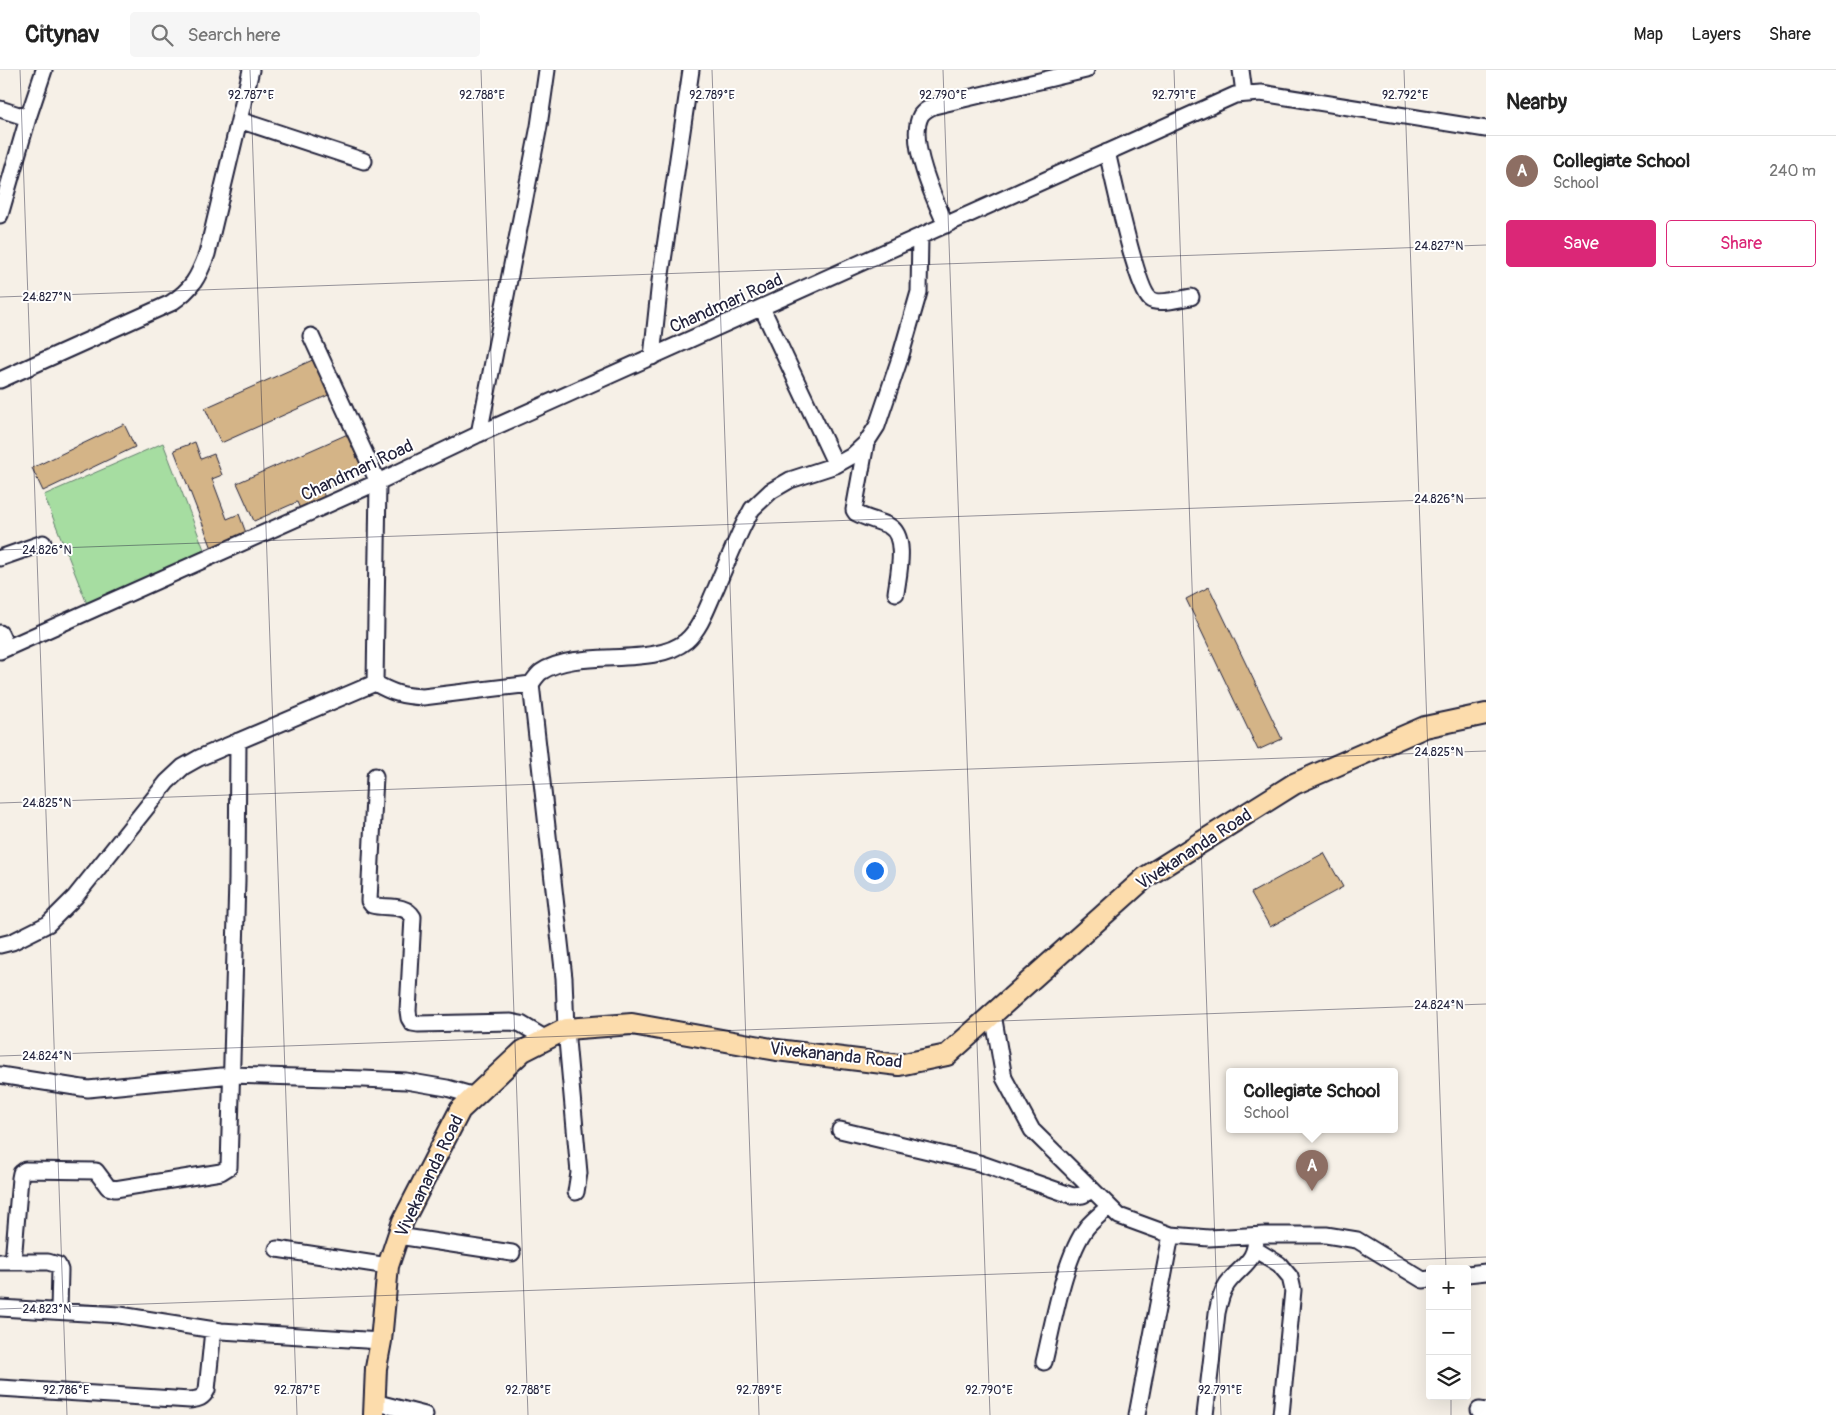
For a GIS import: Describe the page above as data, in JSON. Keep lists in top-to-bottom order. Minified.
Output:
{"streets":{"main road":["Vivekananda Road"],"street":["Chandmari Road"]},"page":{"header":"Citynav","search":"Search here","nav":["Map","Layers","Share"],"heading":"Nearby","list":[{"mark":"A","name":"Collegiate School","note":"School","value":"240 m"}],"buttons":["Save","Share"],"popup":["Collegiate School","School"],"pins":"A","map_buttons":["+","−"]},"coordinates":["92.787°E","92.788°E","92.789°E","92.790°E","92.791°E","92.792°E","24.827°N","24.826°N","24.825°N","24.824°N","24.823°N","92.786°E"]}
